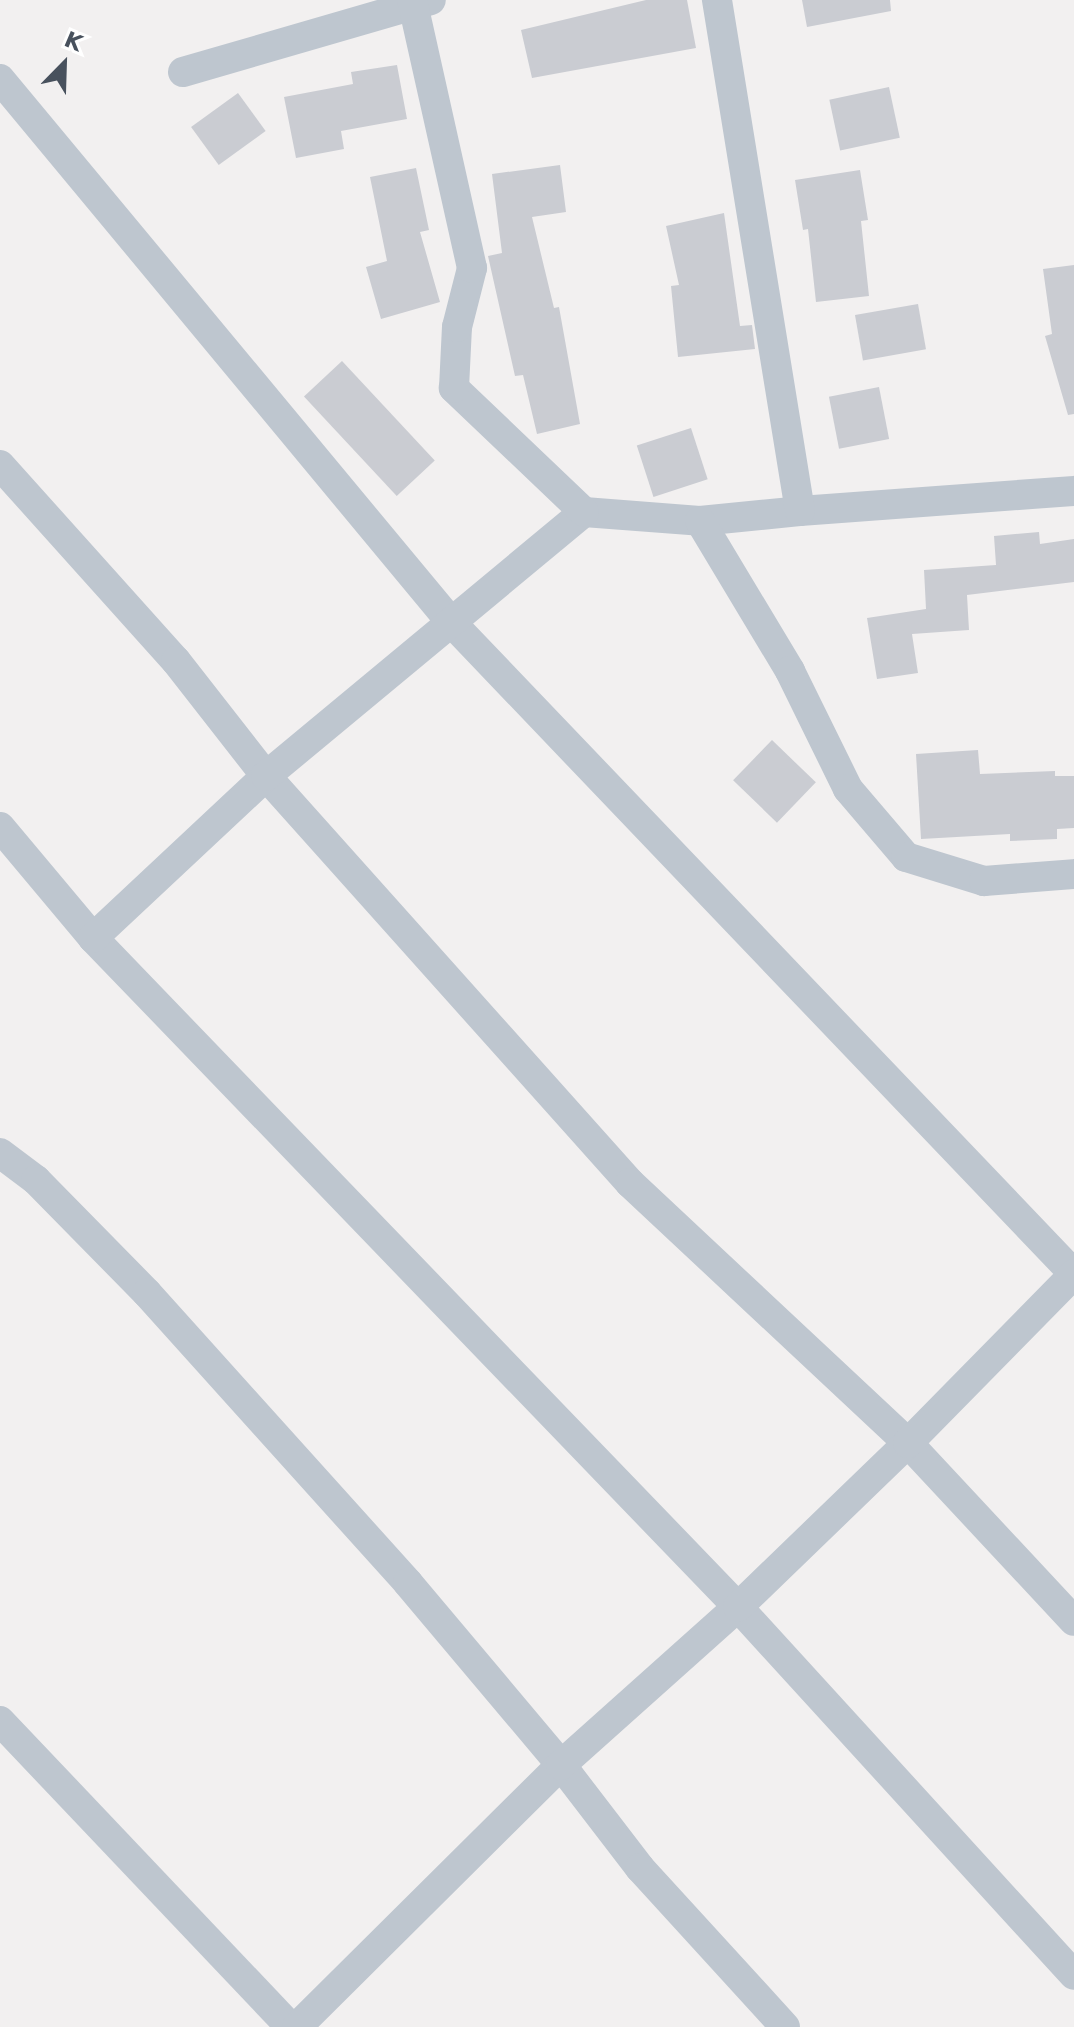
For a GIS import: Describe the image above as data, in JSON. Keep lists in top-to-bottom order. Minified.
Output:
{"north":"top right"}
